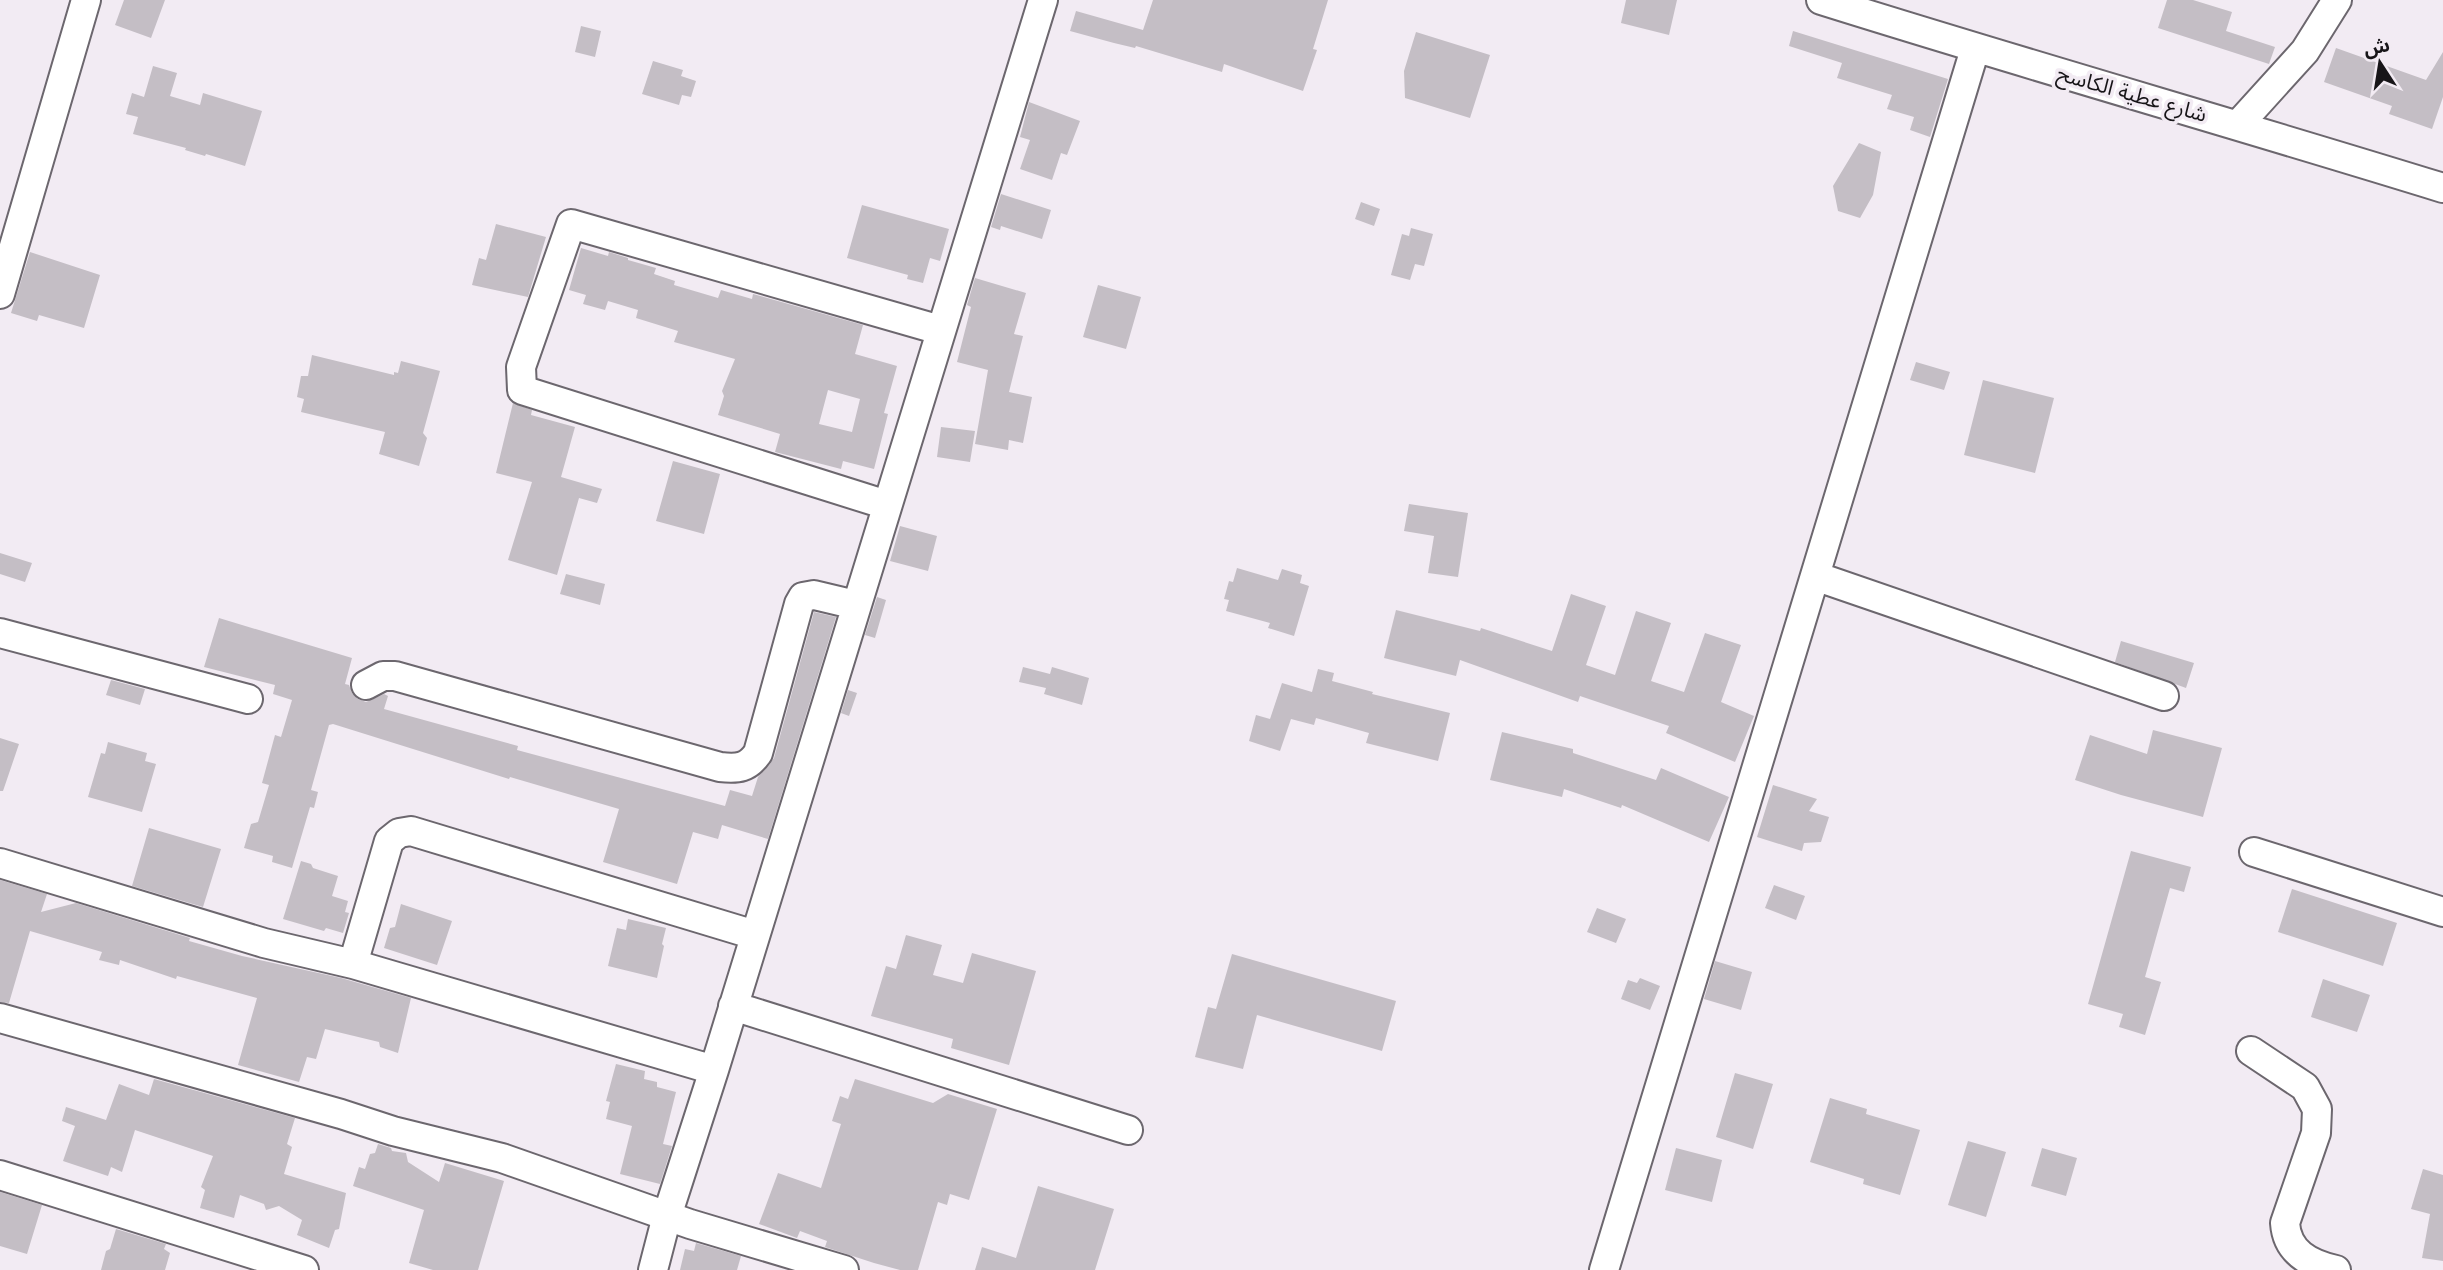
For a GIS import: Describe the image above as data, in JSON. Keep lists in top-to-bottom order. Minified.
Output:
{"streets":{"street":["شارع عطية الكاسح"]},"north":"top"}
